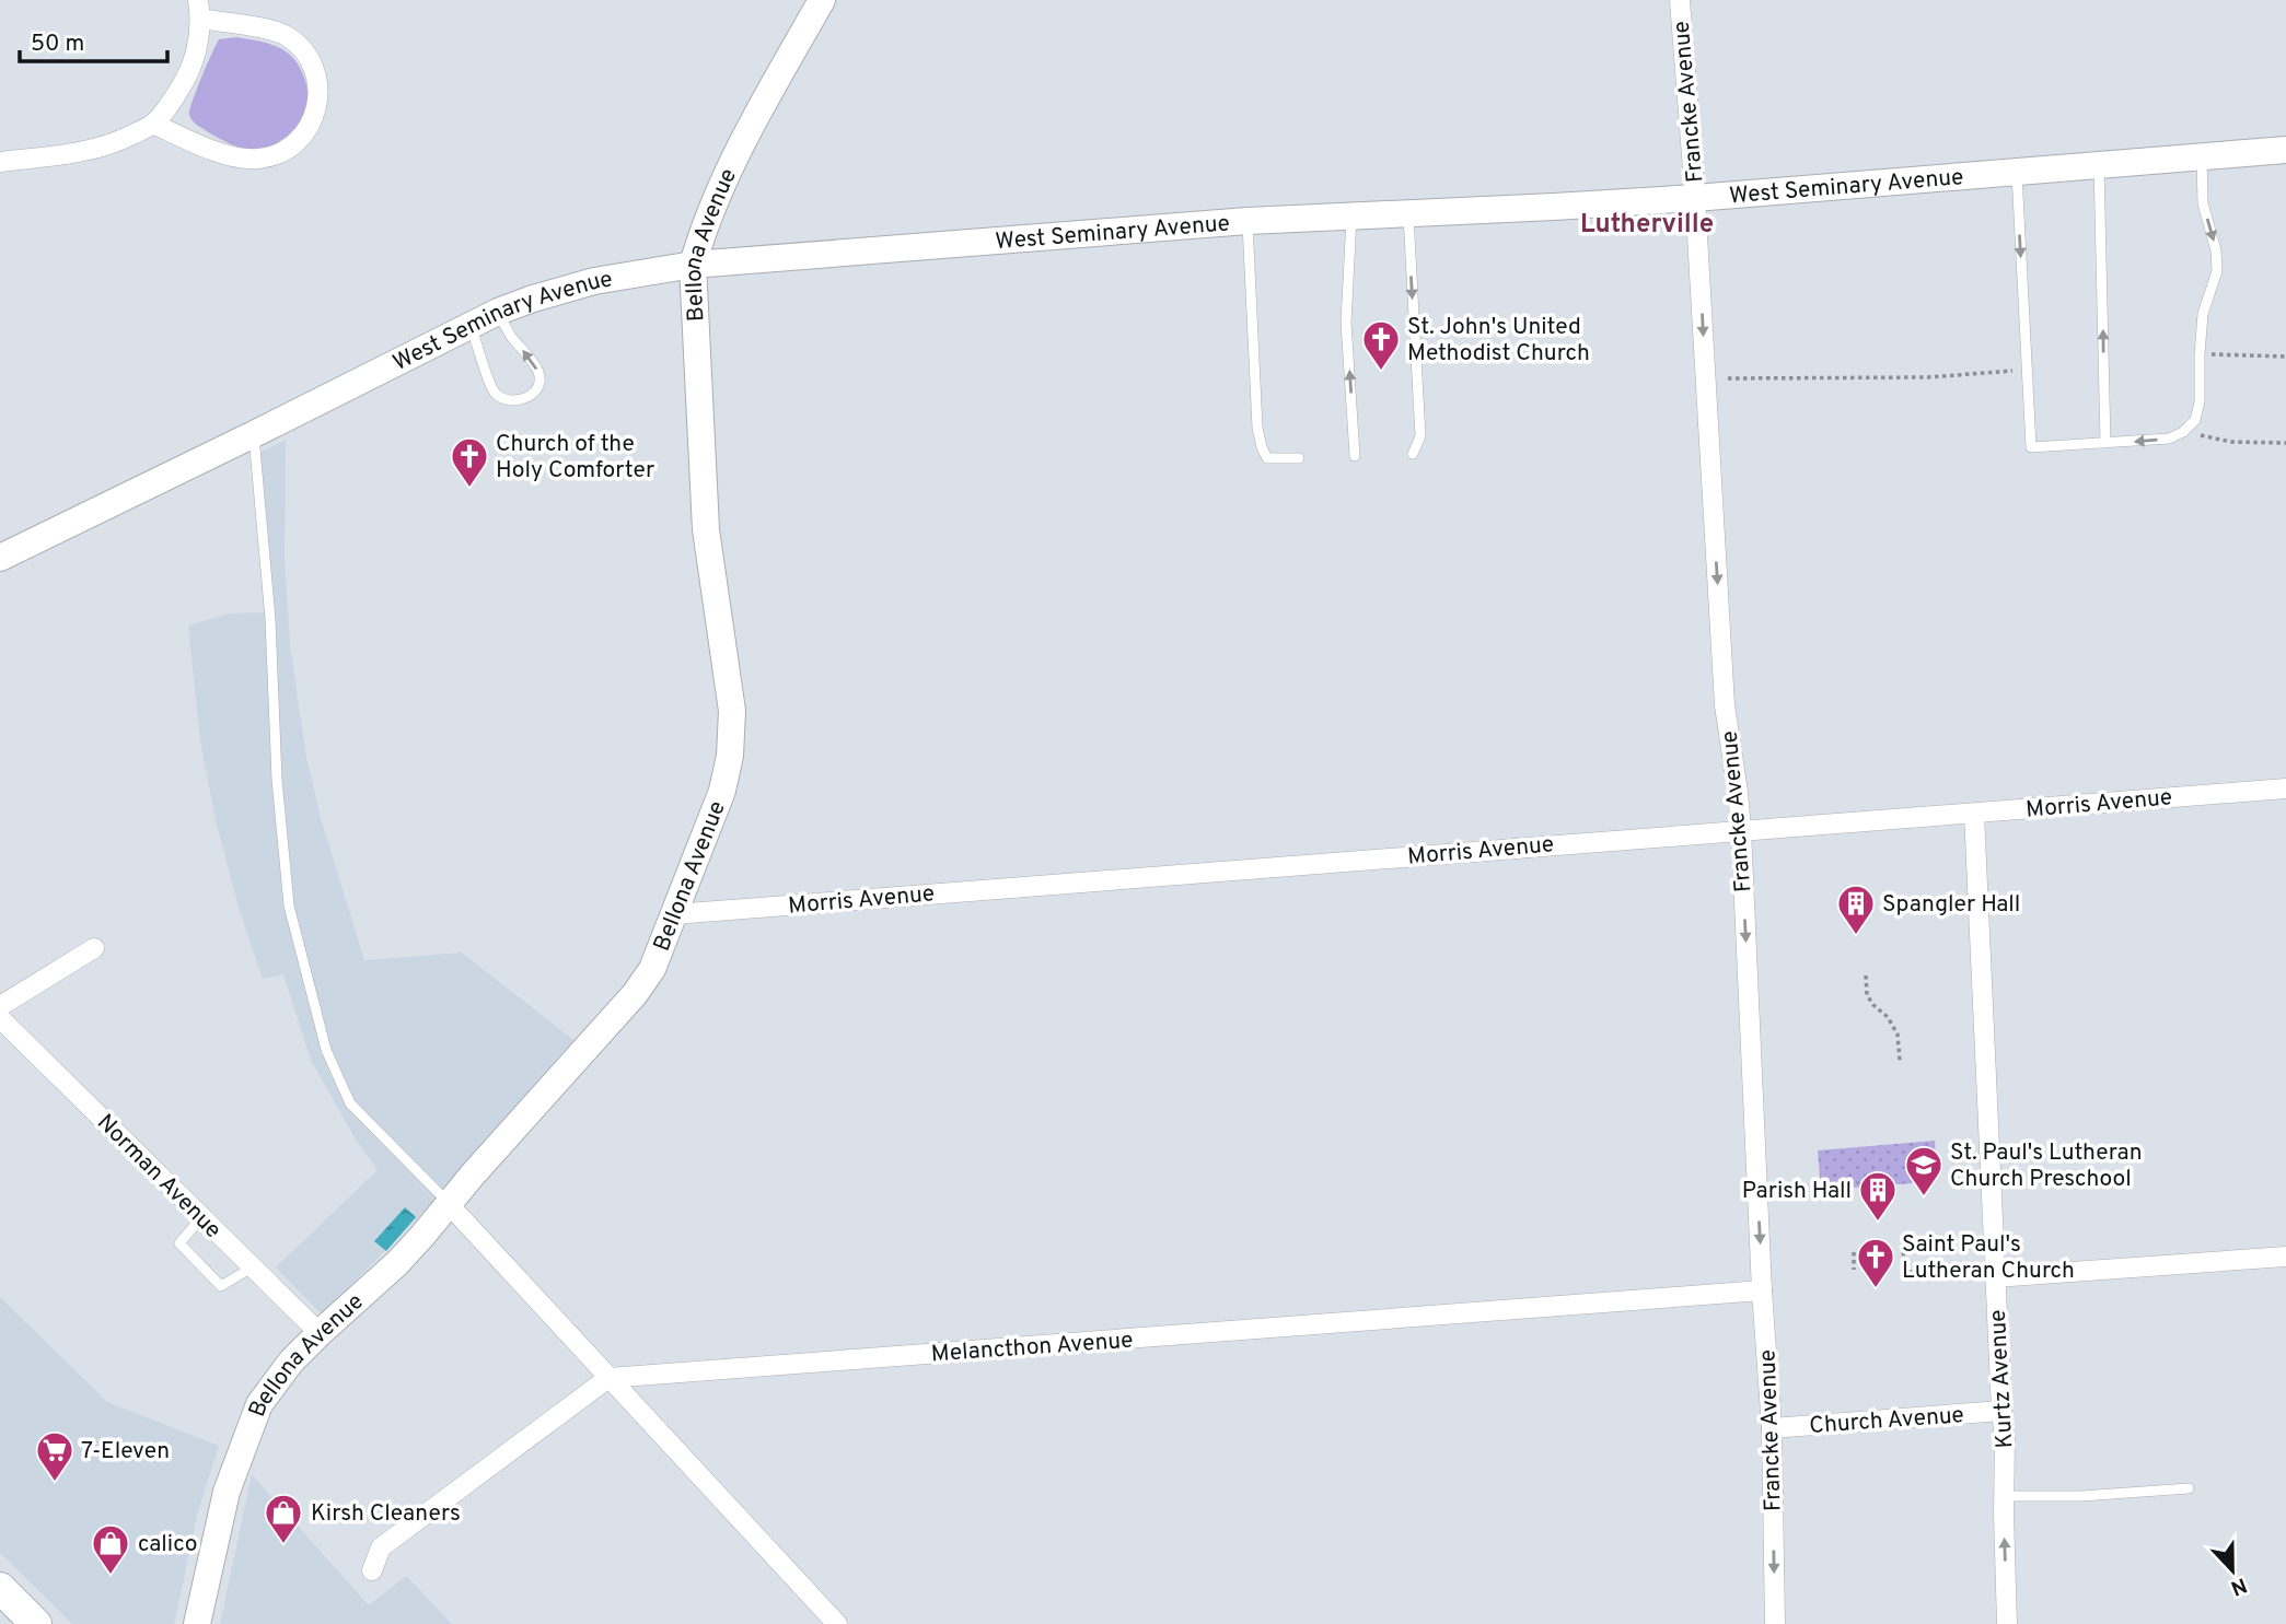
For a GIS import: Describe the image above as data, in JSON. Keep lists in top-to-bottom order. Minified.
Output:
{"streets":{"main road":["West Seminary Avenue","Bellona Avenue"],"street":["Francke Avenue","Morris Avenue","Norman Avenue","Melancthon Avenue","Kurtz Avenue","Church Avenue"]},"crossings":[["Francke Avenue","West Seminary Avenue"],["Francke Avenue","Morris Avenue"],["Francke Avenue","Melancthon Avenue"],["Francke Avenue","Church Avenue"],["West Seminary Avenue","Bellona Avenue"],["Bellona Avenue","Morris Avenue"],["Bellona Avenue","Norman Avenue"],["Morris Avenue","Kurtz Avenue"],["Kurtz Avenue","Church Avenue"]],"one_way":["Francke Avenue"],"districts":["Lutherville"],"places":{"church":["St. John's United Methodist Church","Church of the Holy Comforter","Saint Paul's Lutheran Church"],"building":["Spangler Hall","Parish Hall"],"school or university":["St. Paul's Lutheran Church Preschool"],"supermarket":["7-Eleven"],"shop":["Kirsh Cleaners","calico"]},"scale_bar":"50 m","north":"bottom"}
